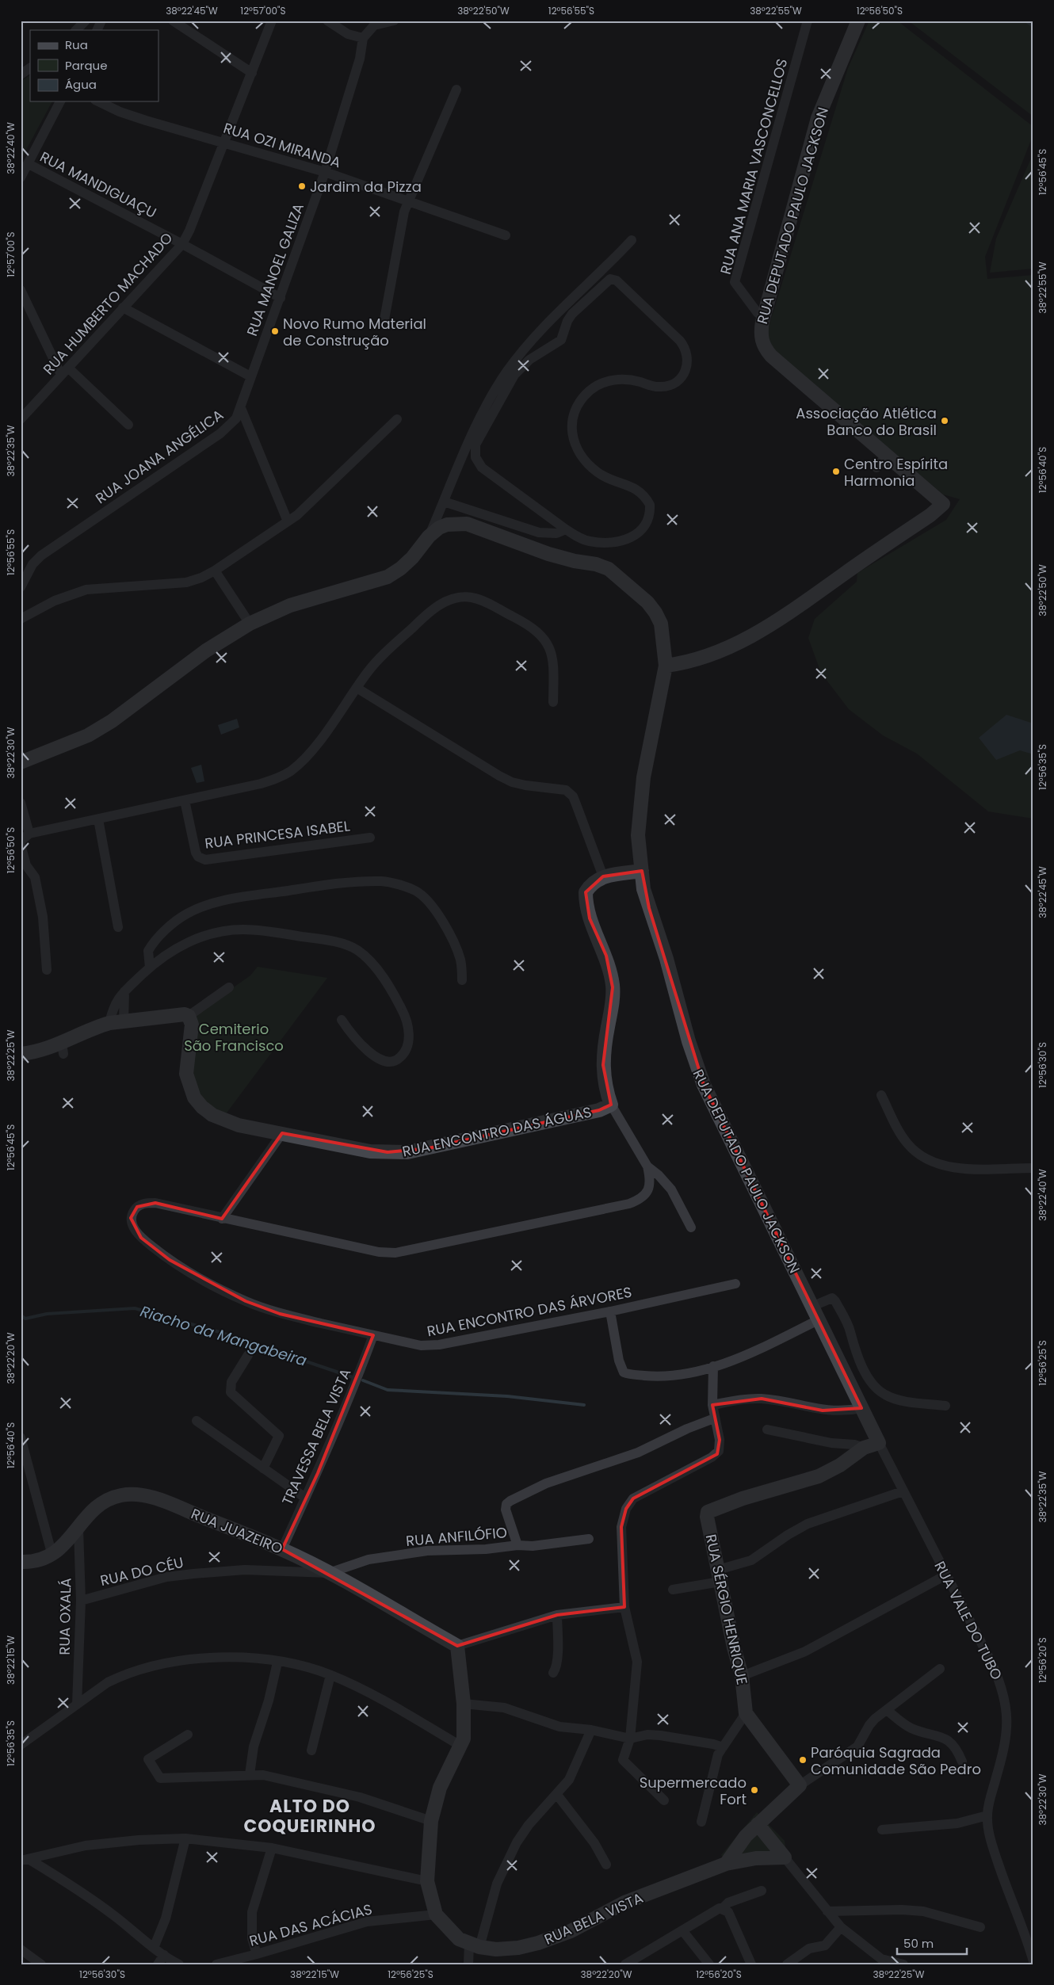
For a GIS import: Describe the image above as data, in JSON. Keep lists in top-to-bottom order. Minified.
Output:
{"streets":{"main road":["RUA DEPUTADO PAULO JACKSON","RUA ENCONTRO DAS ÁGUAS","RUA JUAZEIRO","RUA SÉRGIO HENRIQUE","RUA VALE DO TUBO","RUA BELA VISTA"],"street":["RUA OZI MIRANDA","RUA ANA MARIA VASCONCELLOS","RUA MANDIGUAÇU","RUA MANOEL GALIZA","RUA HUMBERTO MACHADO","RUA JOANA ANGÉLICA","RUA PRINCESA ISABEL","RUA ENCONTRO DAS ÁRVORES","TRAVESSA BELA VISTA","RUA ANFILÓFIO","RUA DO CÉU","RUA OXALÁ","RUA DAS ACÁCIAS"]},"crossings":[["RUA OZI MIRANDA","RUA MANOEL GALIZA"],["RUA OZI MIRANDA","RUA HUMBERTO MACHADO"],["RUA ANA MARIA VASCONCELLOS","RUA DEPUTADO PAULO JACKSON"],["RUA MANDIGUAÇU","RUA MANOEL GALIZA"],["RUA MANDIGUAÇU","RUA HUMBERTO MACHADO"],["RUA DEPUTADO PAULO JACKSON","RUA VALE DO TUBO"],["RUA MANOEL GALIZA","RUA JOANA ANGÉLICA"],["RUA ENCONTRO DAS ÁRVORES","TRAVESSA BELA VISTA"],["TRAVESSA BELA VISTA","RUA JUAZEIRO"],["RUA JUAZEIRO","RUA ANFILÓFIO"],["RUA JUAZEIRO","RUA DO CÉU"],["RUA JUAZEIRO","RUA OXALÁ"],["RUA JUAZEIRO","RUA BELA VISTA"],["RUA ANFILÓFIO","RUA DO CÉU"],["RUA DO CÉU","RUA OXALÁ"],["RUA BELA VISTA","RUA DAS ACÁCIAS"]],"districts":["ALTO DO COQUEIRINHO"],"water":["Riacho da Mangabeira"],"parks":["Cemiterio São Francisco"],"places":["Jardim da Pizza","Novo Rumo Material de Construção","Associação Atlética Banco do Brasil","Centro Espírita Harmonia","Paróquia Sagrada Comunidade São Pedro","Supermercado Fort"],"legend":["Rua","Parque","Água"],"scale_bar":"50 m","coordinates":["38°22'45\"W","12°57'00\"S","38°22'50\"W","12°56'55\"S","38°22'55\"W","12°56'50\"S","38°22'40\"W","12°56'45\"S","38°22'35\"W","12°56'40\"S","38°22'30\"W","12°56'35\"S","38°22'25\"W","12°56'30\"S","38°22'20\"W","12°56'25\"S","38°22'15\"W","12°56'20\"S"]}
